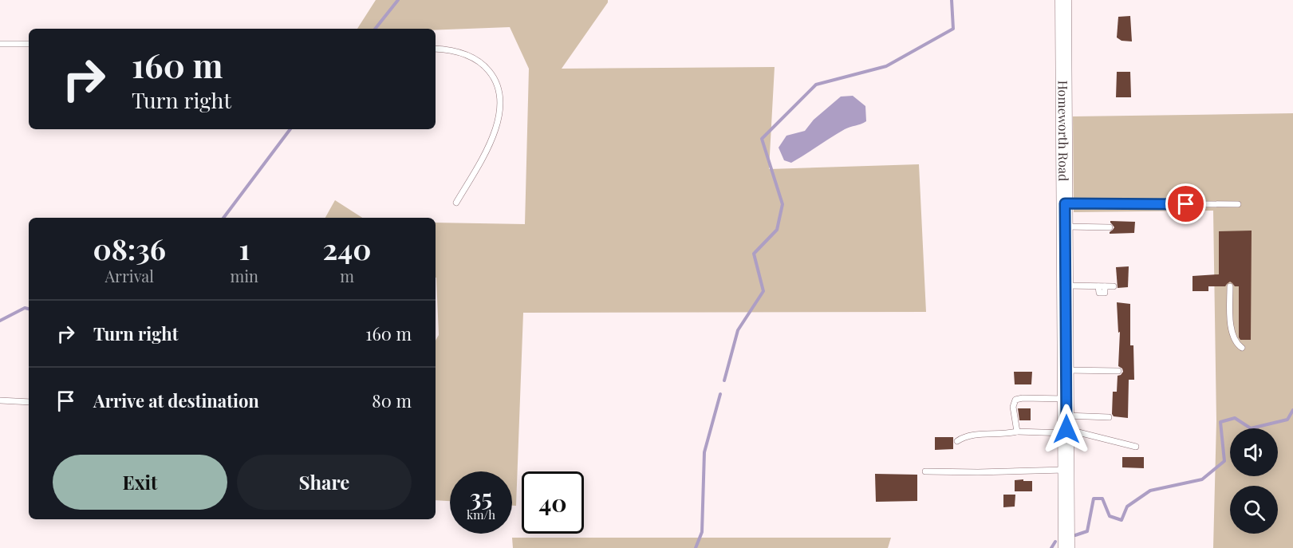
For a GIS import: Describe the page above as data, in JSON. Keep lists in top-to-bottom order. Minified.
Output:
{"streets":{"street":["Homeworth Road"]},"page":{"turn":["160 m","Turn right"],"eta":["08:36","Arrival","1","min","240","m"],"list":[{"name":"Turn right","value":"160 m"},{"name":"Arrive at destination","value":"80 m"}],"buttons":["Exit","Share"],"speed":"35 km/h","limit":"40"}}
